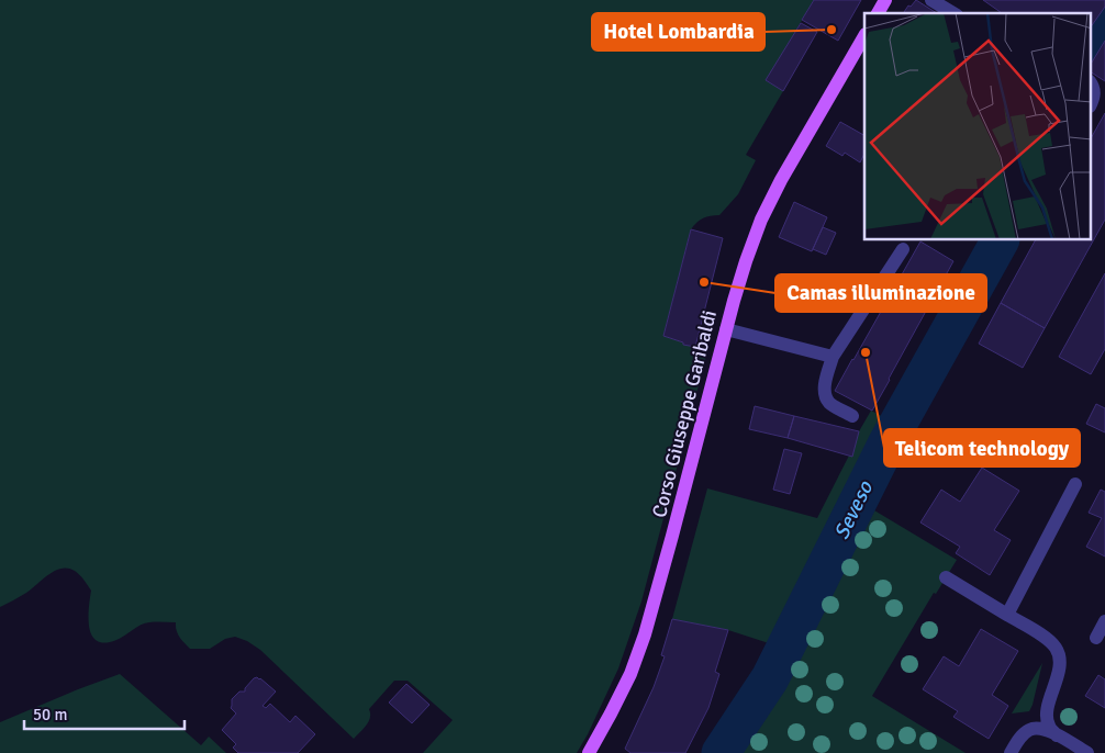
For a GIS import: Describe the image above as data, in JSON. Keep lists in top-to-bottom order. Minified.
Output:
{"streets":{"main road":["Corso Giuseppe Garibaldi"]},"water":["Seveso"],"places":["Hotel Lombardia","Camas illuminazione","Telicom technology"],"scale_bar":"50 m"}
